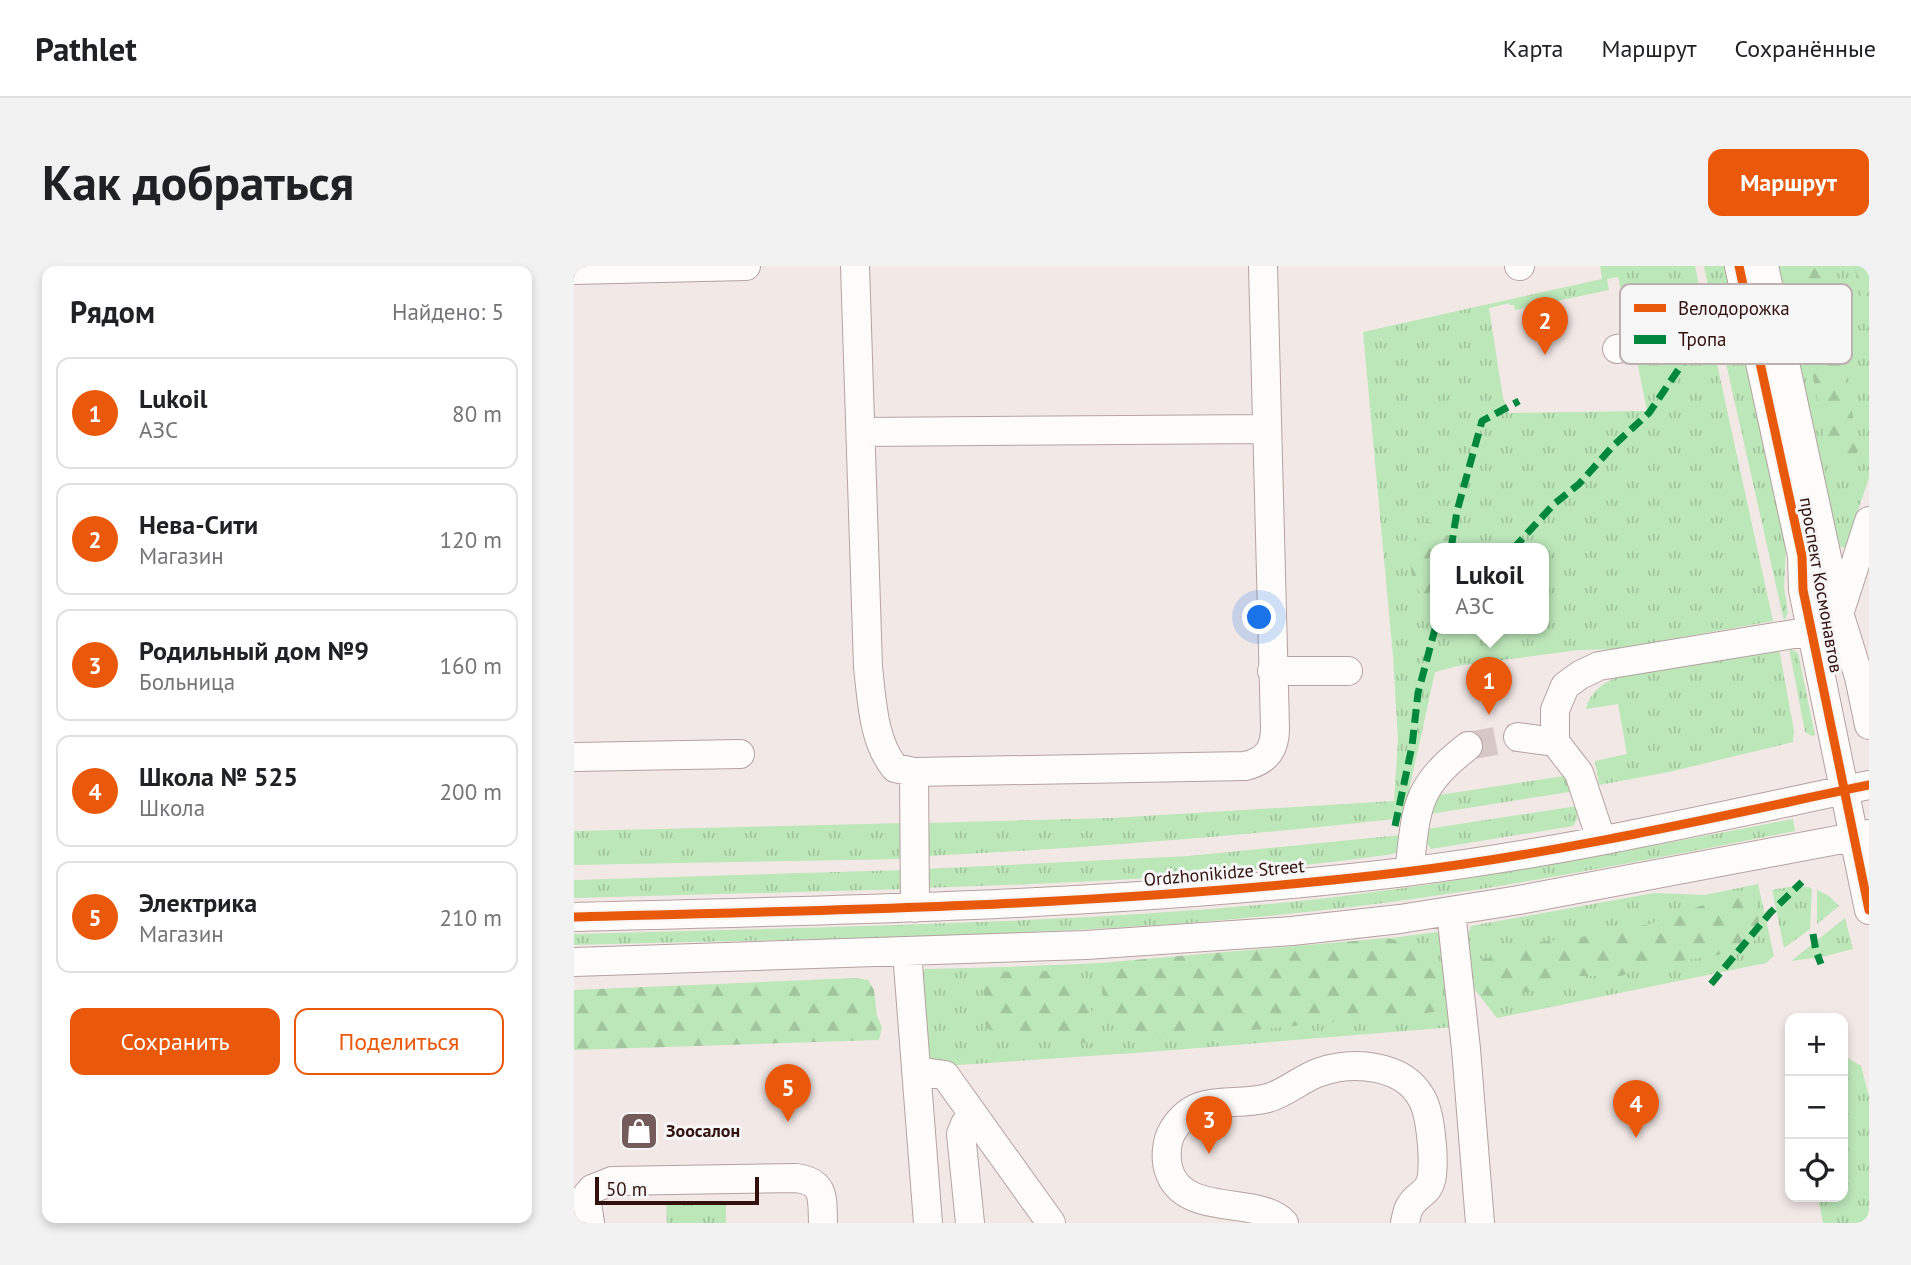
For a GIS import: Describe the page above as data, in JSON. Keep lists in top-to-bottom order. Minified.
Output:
{"streets":{"street":["проспект Космонавтов","Ordzhonikidze Street"]},"crossings":[["проспект Космонавтов","Ordzhonikidze Street"]],"places":{"shop":["Зоосалон"]},"legend":["Велодорожка","Тропа"],"scale_bar":"50 m","page":{"header":"Pathlet","nav":["Карта","Маршрут","Сохранённые"],"buttons":["Маршрут",["Сохранить","Поделиться"]],"title":"Как добраться","heading":["Рядом","Найдено: 5"],"pins":["2","1","5","4","3"],"list":[{"mark":"1","name":"Lukoil","note":"АЗС","value":"80 m"},{"mark":"2","name":"Нева-Сити","note":"Магазин","value":"120 m"},{"mark":"3","name":"Родильный дом №9","note":"Больница","value":"160 m"},{"mark":"4","name":"Школа № 525","note":"Школа","value":"200 m"},{"mark":"5","name":"Электрика","note":"Магазин","value":"210 m"}],"popup":["Lukoil","АЗС"],"map_buttons":["+","−"],"scale":"50 m"}}
